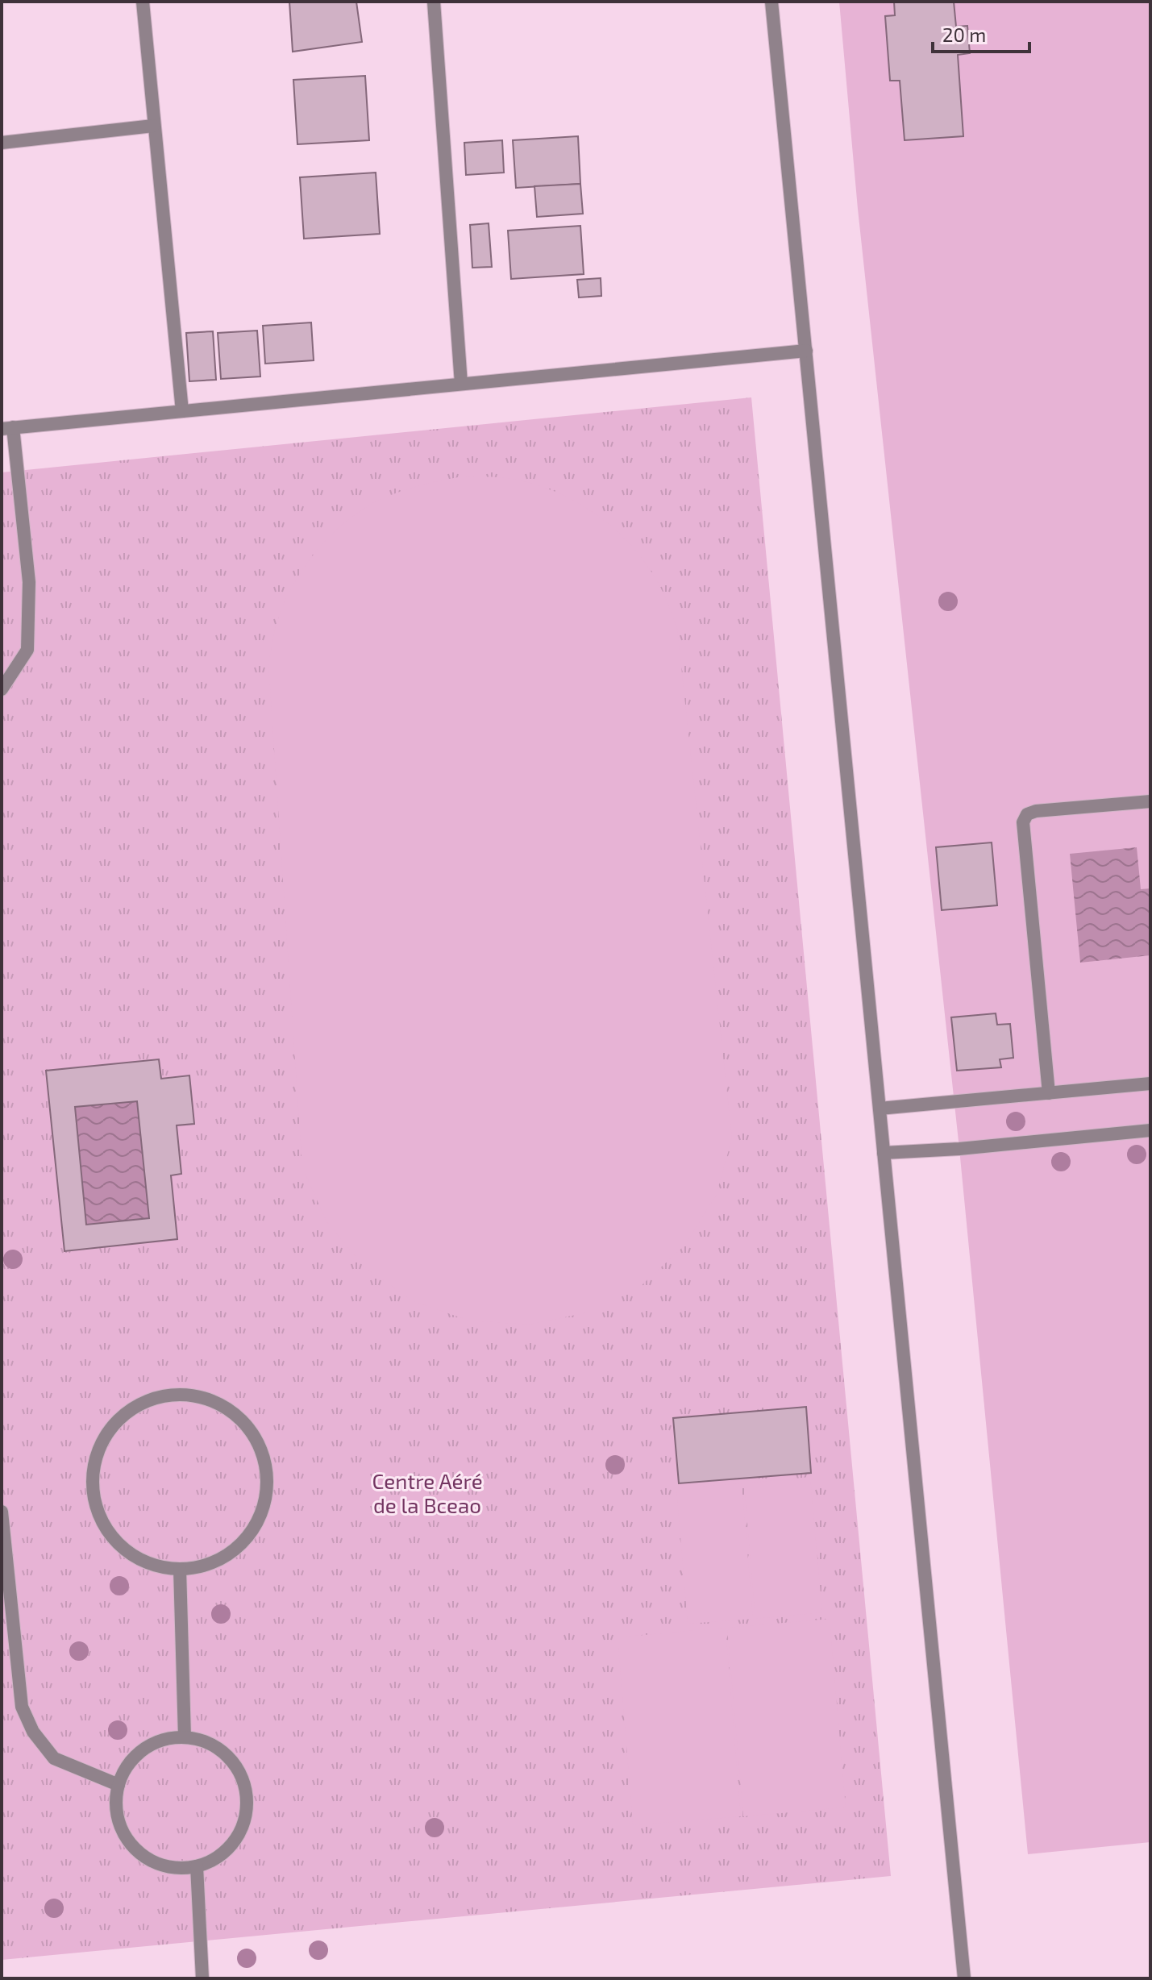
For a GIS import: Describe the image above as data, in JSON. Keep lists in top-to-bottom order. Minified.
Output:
{"parks":["Centre Aéré de la Bceao"],"scale_bar":"20 m"}
